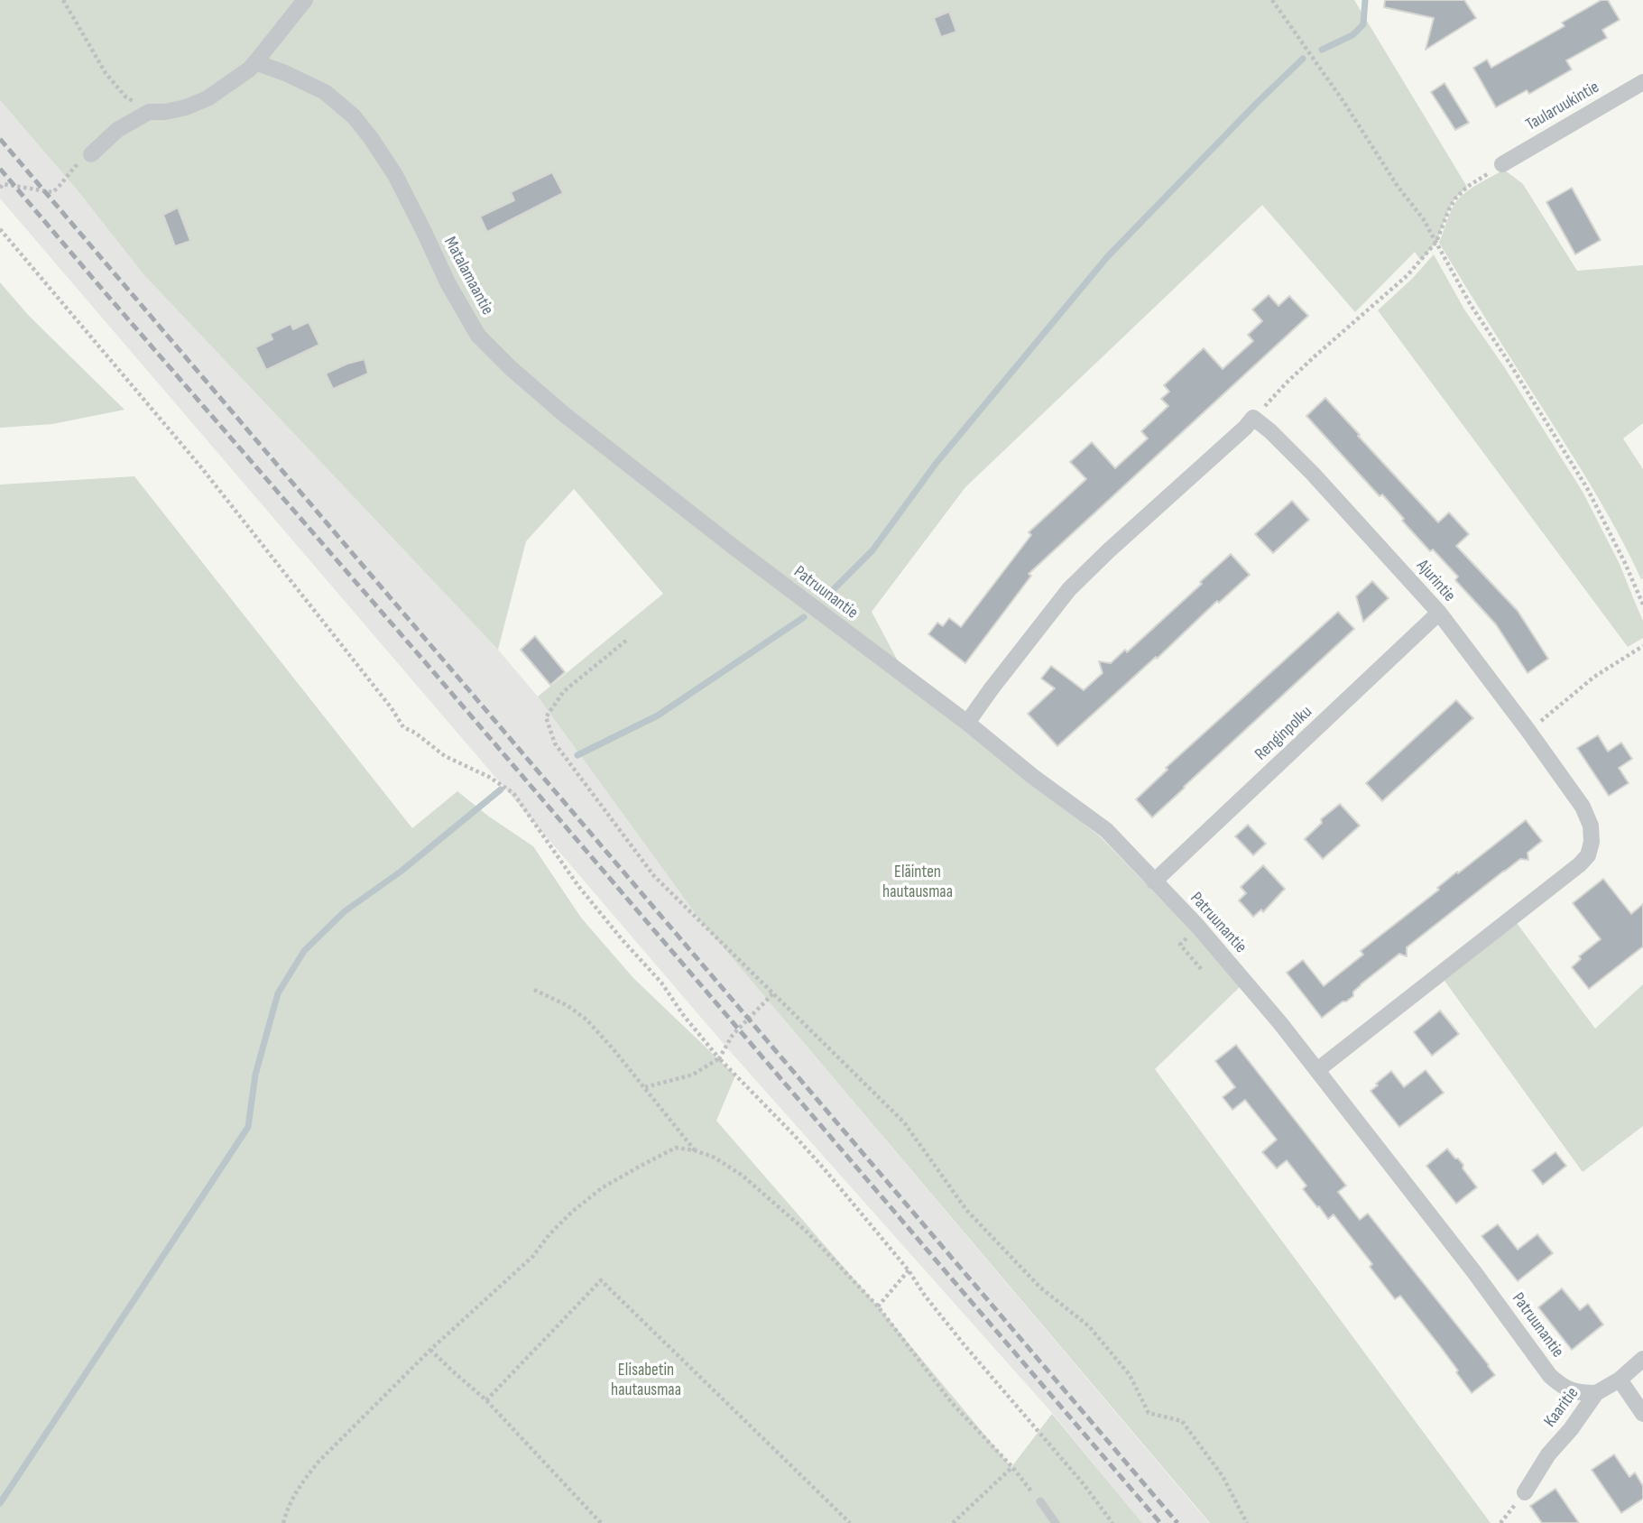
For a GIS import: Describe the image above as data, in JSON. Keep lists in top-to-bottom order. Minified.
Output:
{"streets":{"street":["Taularuukintie","Matalamaantie","Ajurintie","Patruunantie","Renginpolku","Kaaritie"]},"crossings":[["Matalamaantie","Patruunantie"],["Ajurintie","Patruunantie"],["Ajurintie","Renginpolku"],["Patruunantie","Renginpolku"],["Patruunantie","Kaaritie"]],"parks":["Eläinten hautausmaa","Elisabetin hautausmaa"]}
